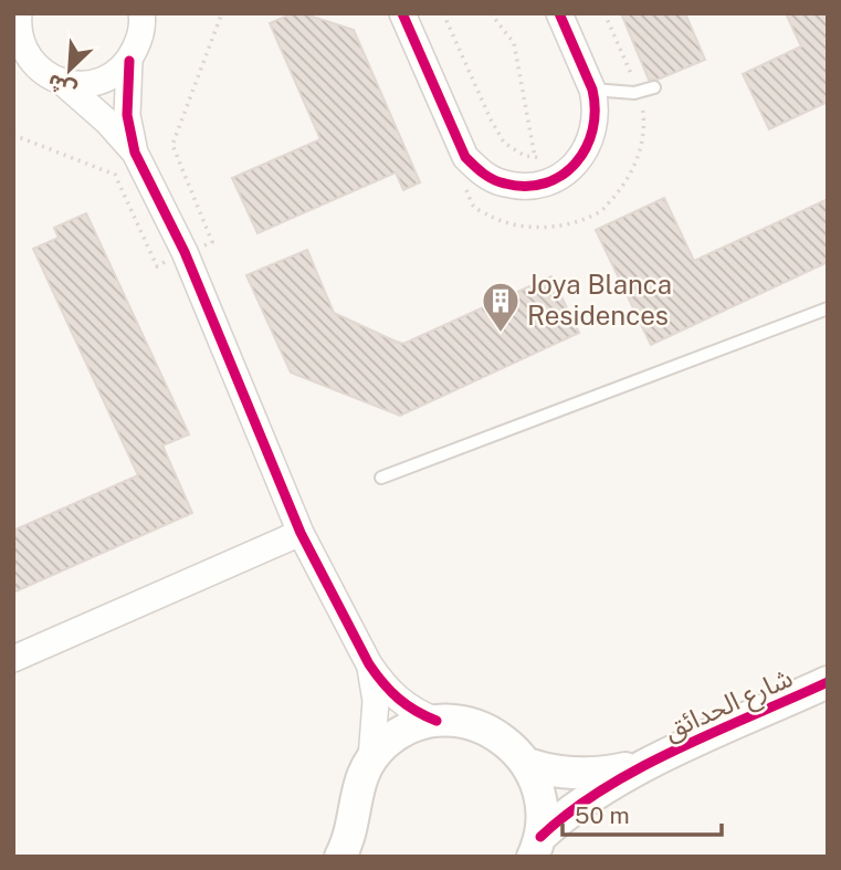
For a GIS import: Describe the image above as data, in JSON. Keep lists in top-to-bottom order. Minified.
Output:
{"streets":{"street":["شارع الحدائق"]},"places":{"building":["Joya Blanca Residences"]},"scale_bar":"50 m","north":"bottom left"}
